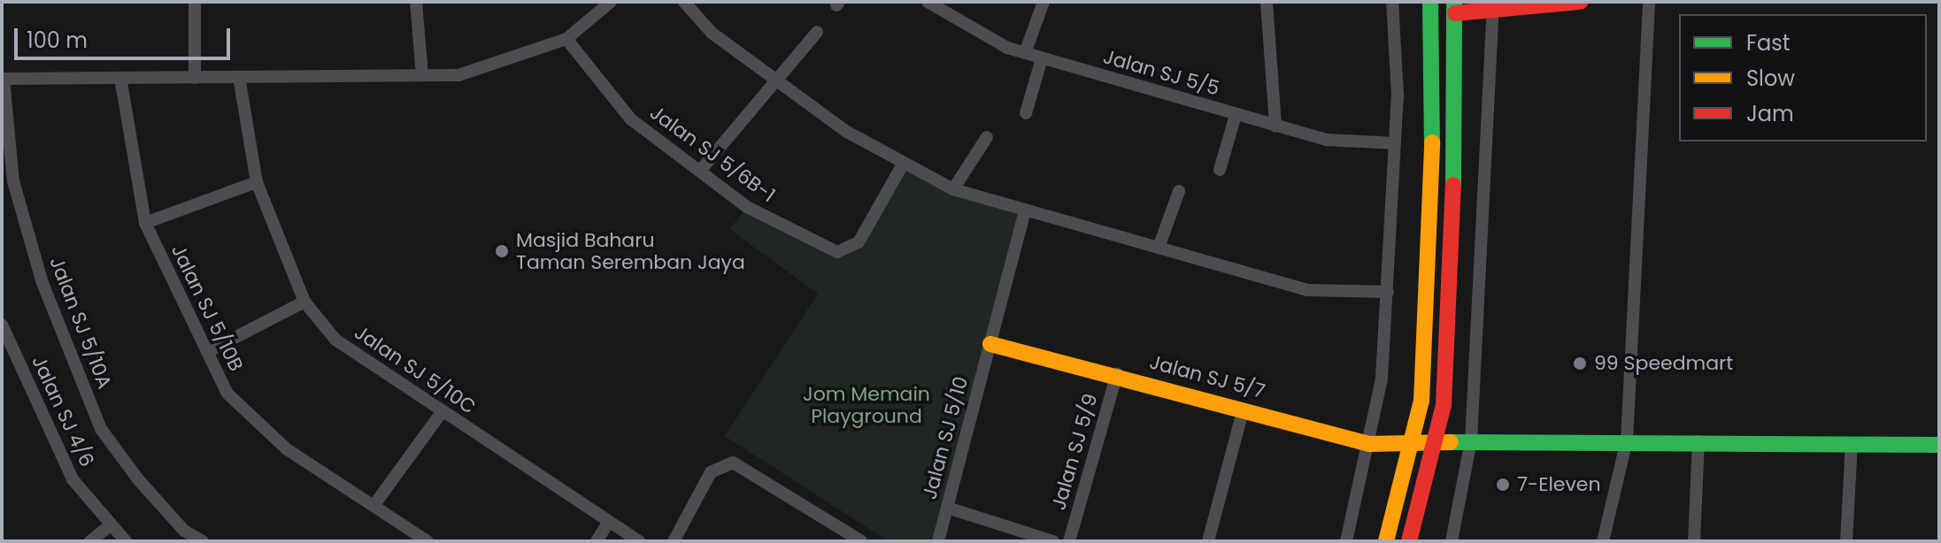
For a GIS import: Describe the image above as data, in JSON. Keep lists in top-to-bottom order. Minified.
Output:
{"streets":{"street":["Jalan SJ 5/5","Jalan SJ 5/6B-1","Jalan SJ 5/10B","Jalan SJ 5/10A","Jalan SJ 5/10C","Jalan SJ 5/7","Jalan SJ 4/6","Jalan SJ 5/10","Jalan SJ 5/9"]},"crossings":[["Jalan SJ 5/7","Jalan SJ 5/10"],["Jalan SJ 5/7","Jalan SJ 5/9"]],"parks":["Jom Memain Playground"],"places":["Masjid Baharu Taman Seremban Jaya","99 Speedmart","7-Eleven"],"legend":["Fast","Slow","Jam"],"scale_bar":"100 m"}
